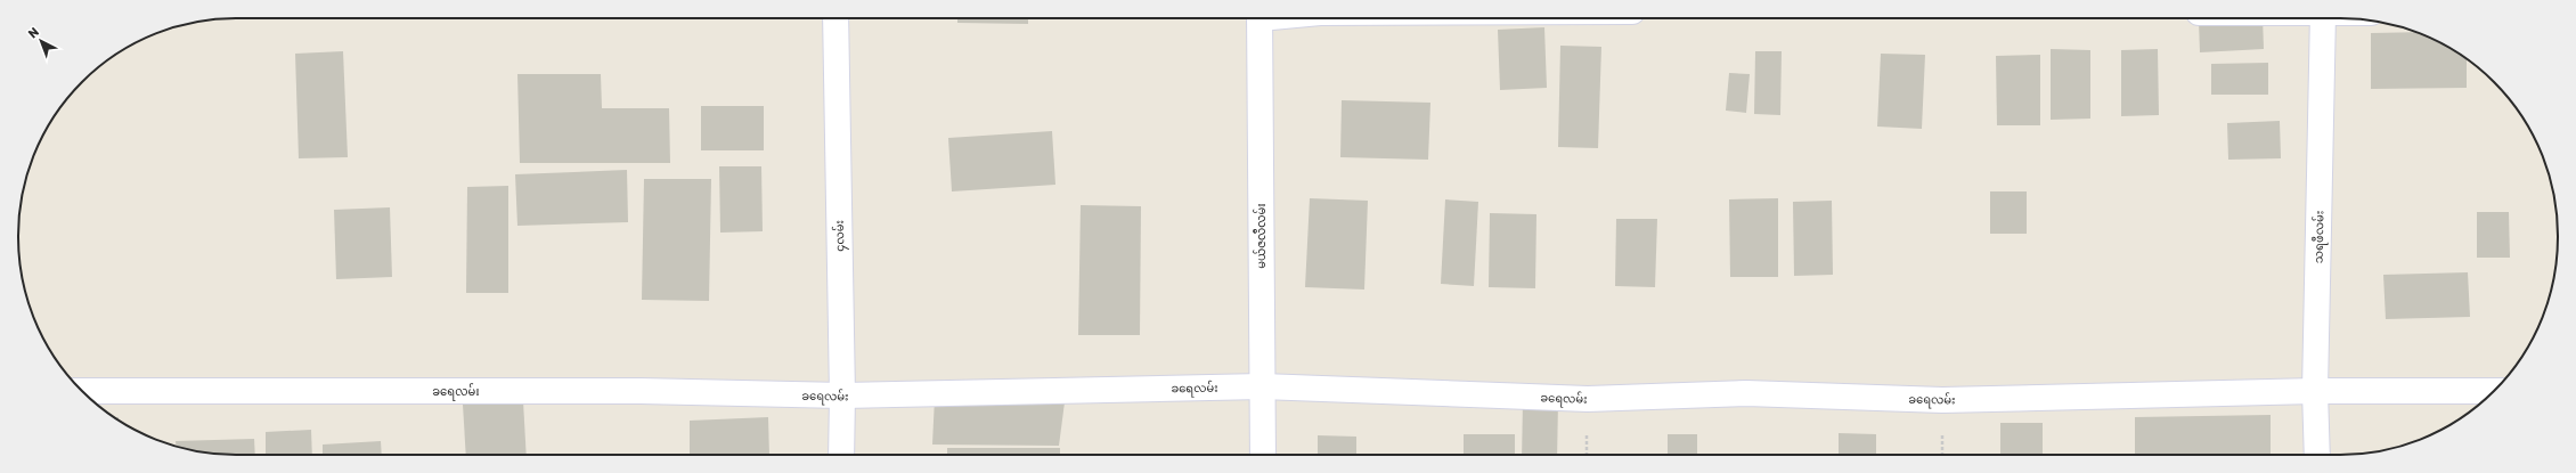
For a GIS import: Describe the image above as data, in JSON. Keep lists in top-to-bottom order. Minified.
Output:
{"streets":{"street":["၄လမ်း","မယ်ဇလီလမ်း","သရဖီလမ်း","ခရေလမ်း"]},"crossings":[["၄လမ်း","ခရေလမ်း"],["မယ်ဇလီလမ်း","ခရေလမ်း"],["သရဖီလမ်း","ခရေလမ်း"]],"north":"top left"}
